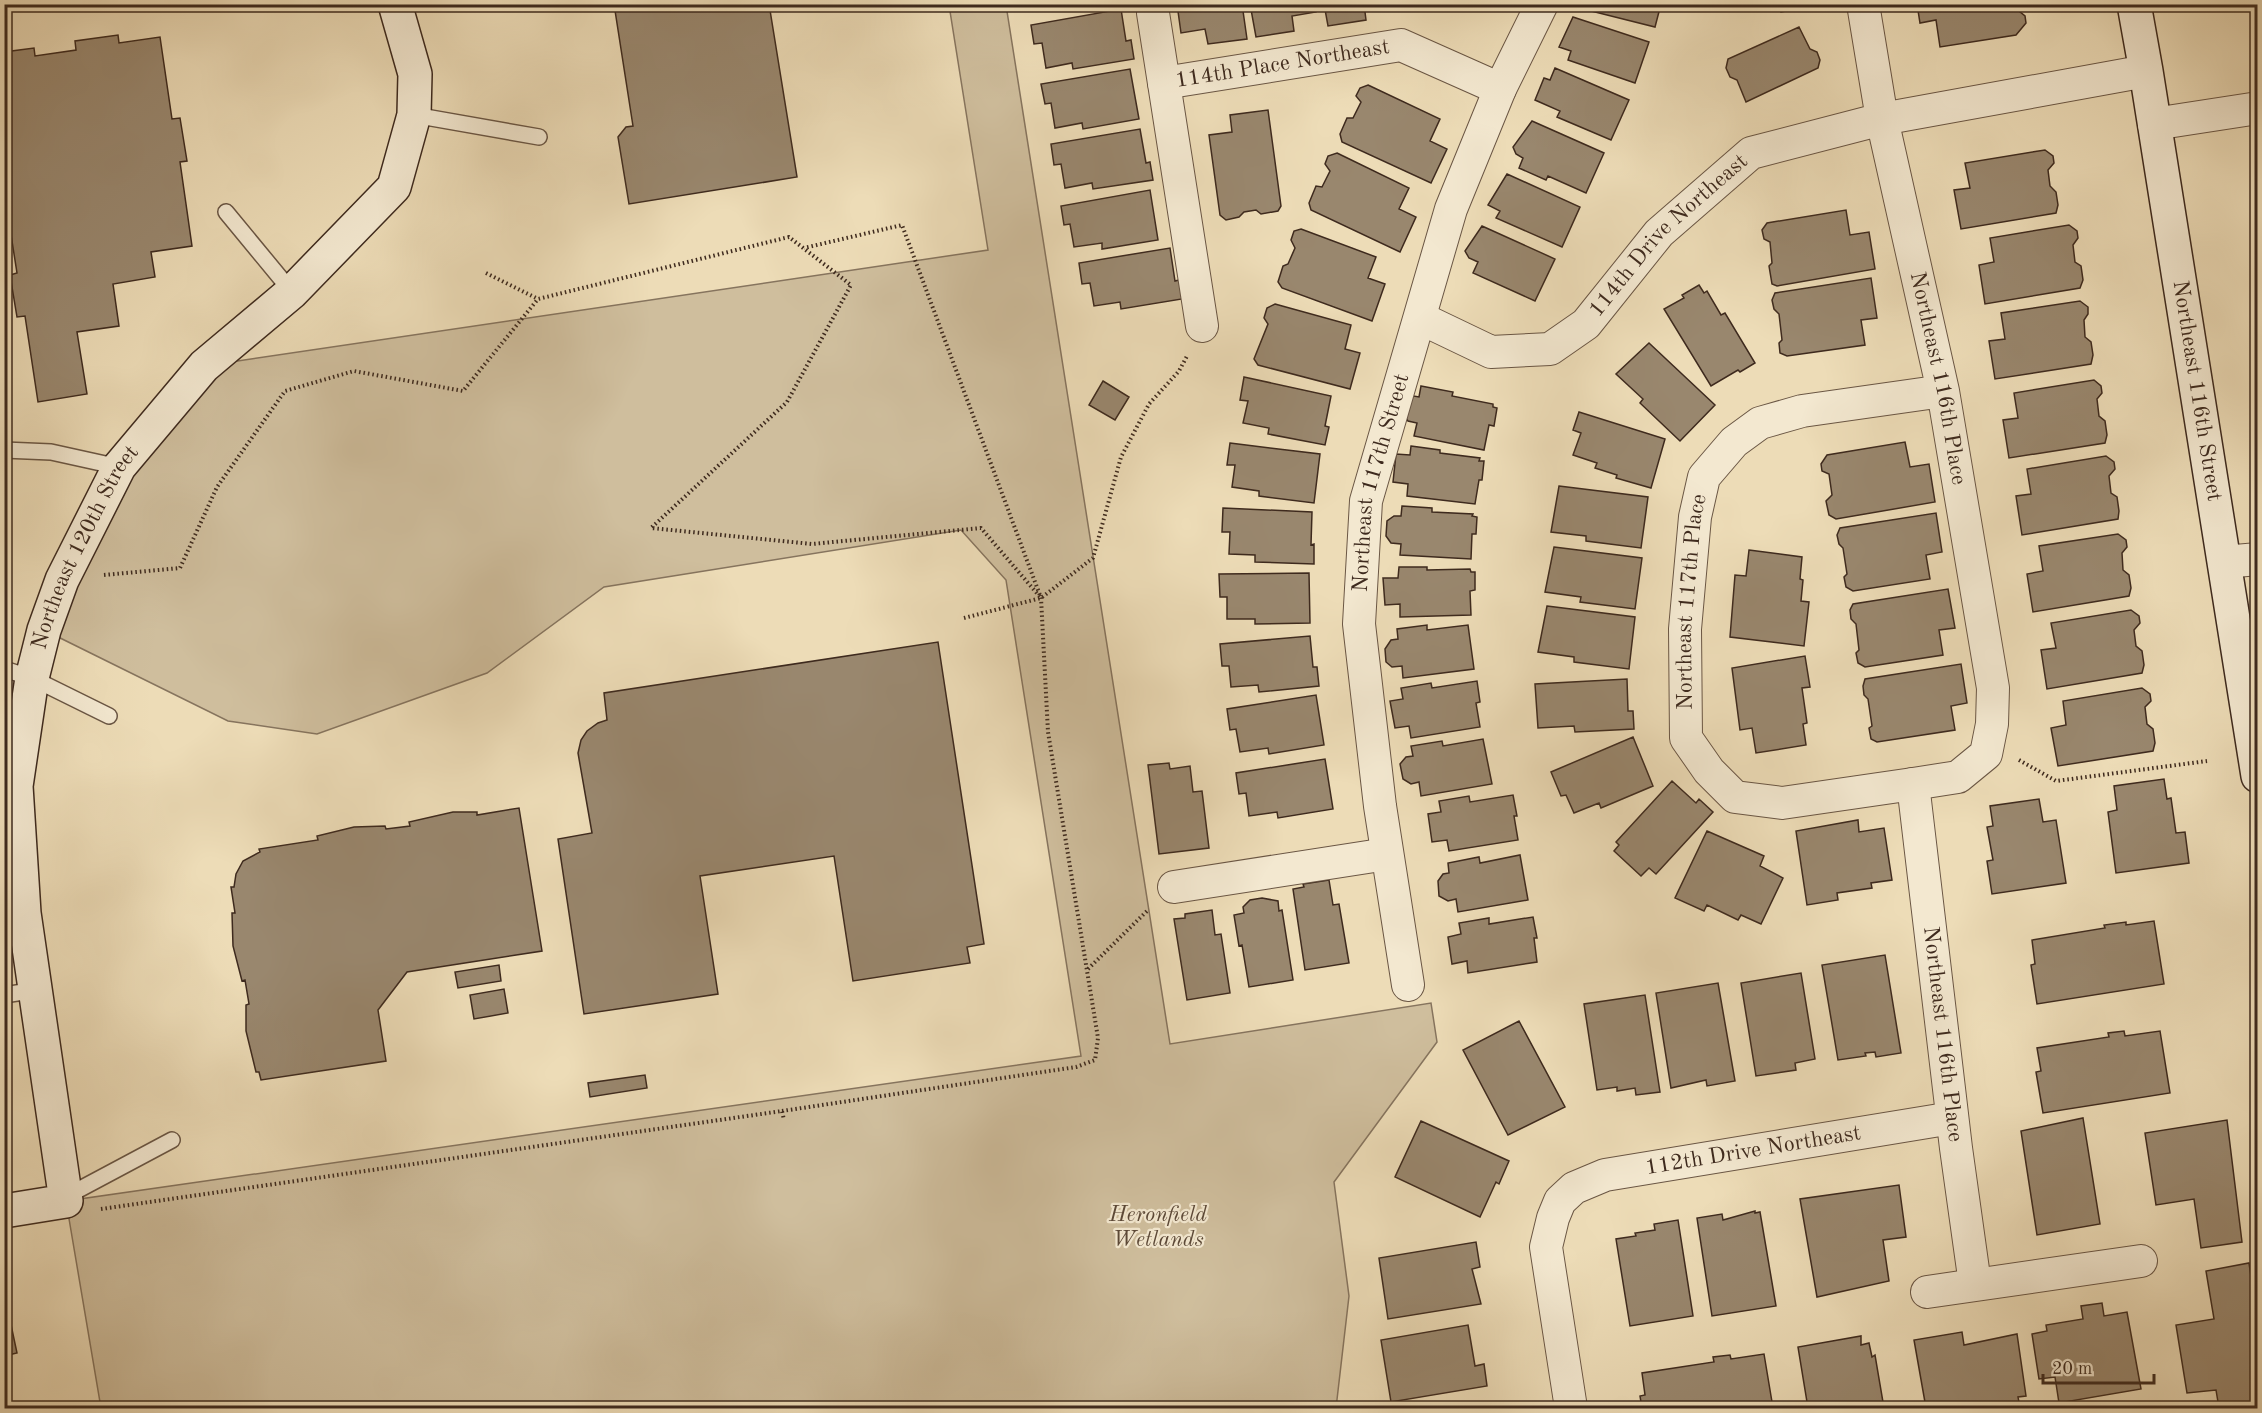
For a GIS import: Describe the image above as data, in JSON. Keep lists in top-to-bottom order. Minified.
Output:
{"streets":{"street":["114th Place Northeast","114th Drive Northeast","Northeast 116th Place","Northeast 116th Street","Northeast 117th Street","Northeast 120th Street","Northeast 117th Place","112th Drive Northeast"]},"crossings":[["114th Place Northeast","Northeast 117th Street"],["114th Drive Northeast","Northeast 116th Place"],["114th Drive Northeast","Northeast 116th Street"],["114th Drive Northeast","Northeast 117th Street"],["Northeast 116th Place","Northeast 117th Place"],["Northeast 116th Place","112th Drive Northeast"]],"parks":["Heronfield Wetlands"],"scale_bar":"20 m"}
